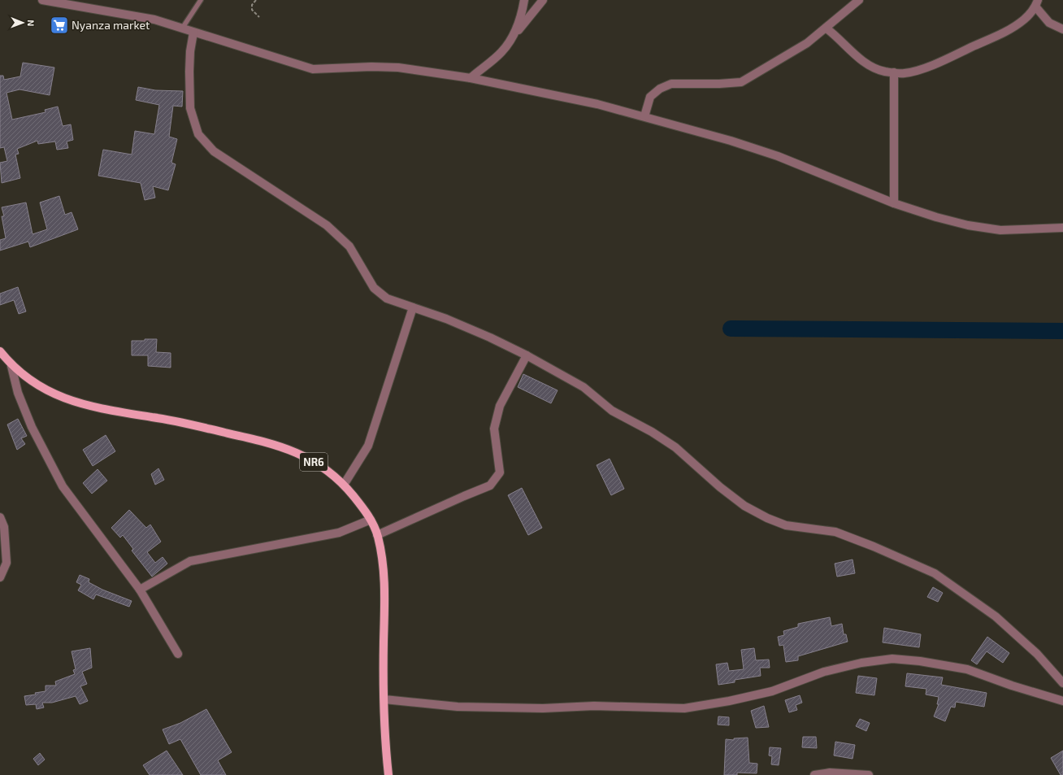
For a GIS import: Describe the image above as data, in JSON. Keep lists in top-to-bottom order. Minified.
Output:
{"streets":{"main road":["NR6"]},"places":{"supermarket":["Nyanza market"]},"north":"right"}
